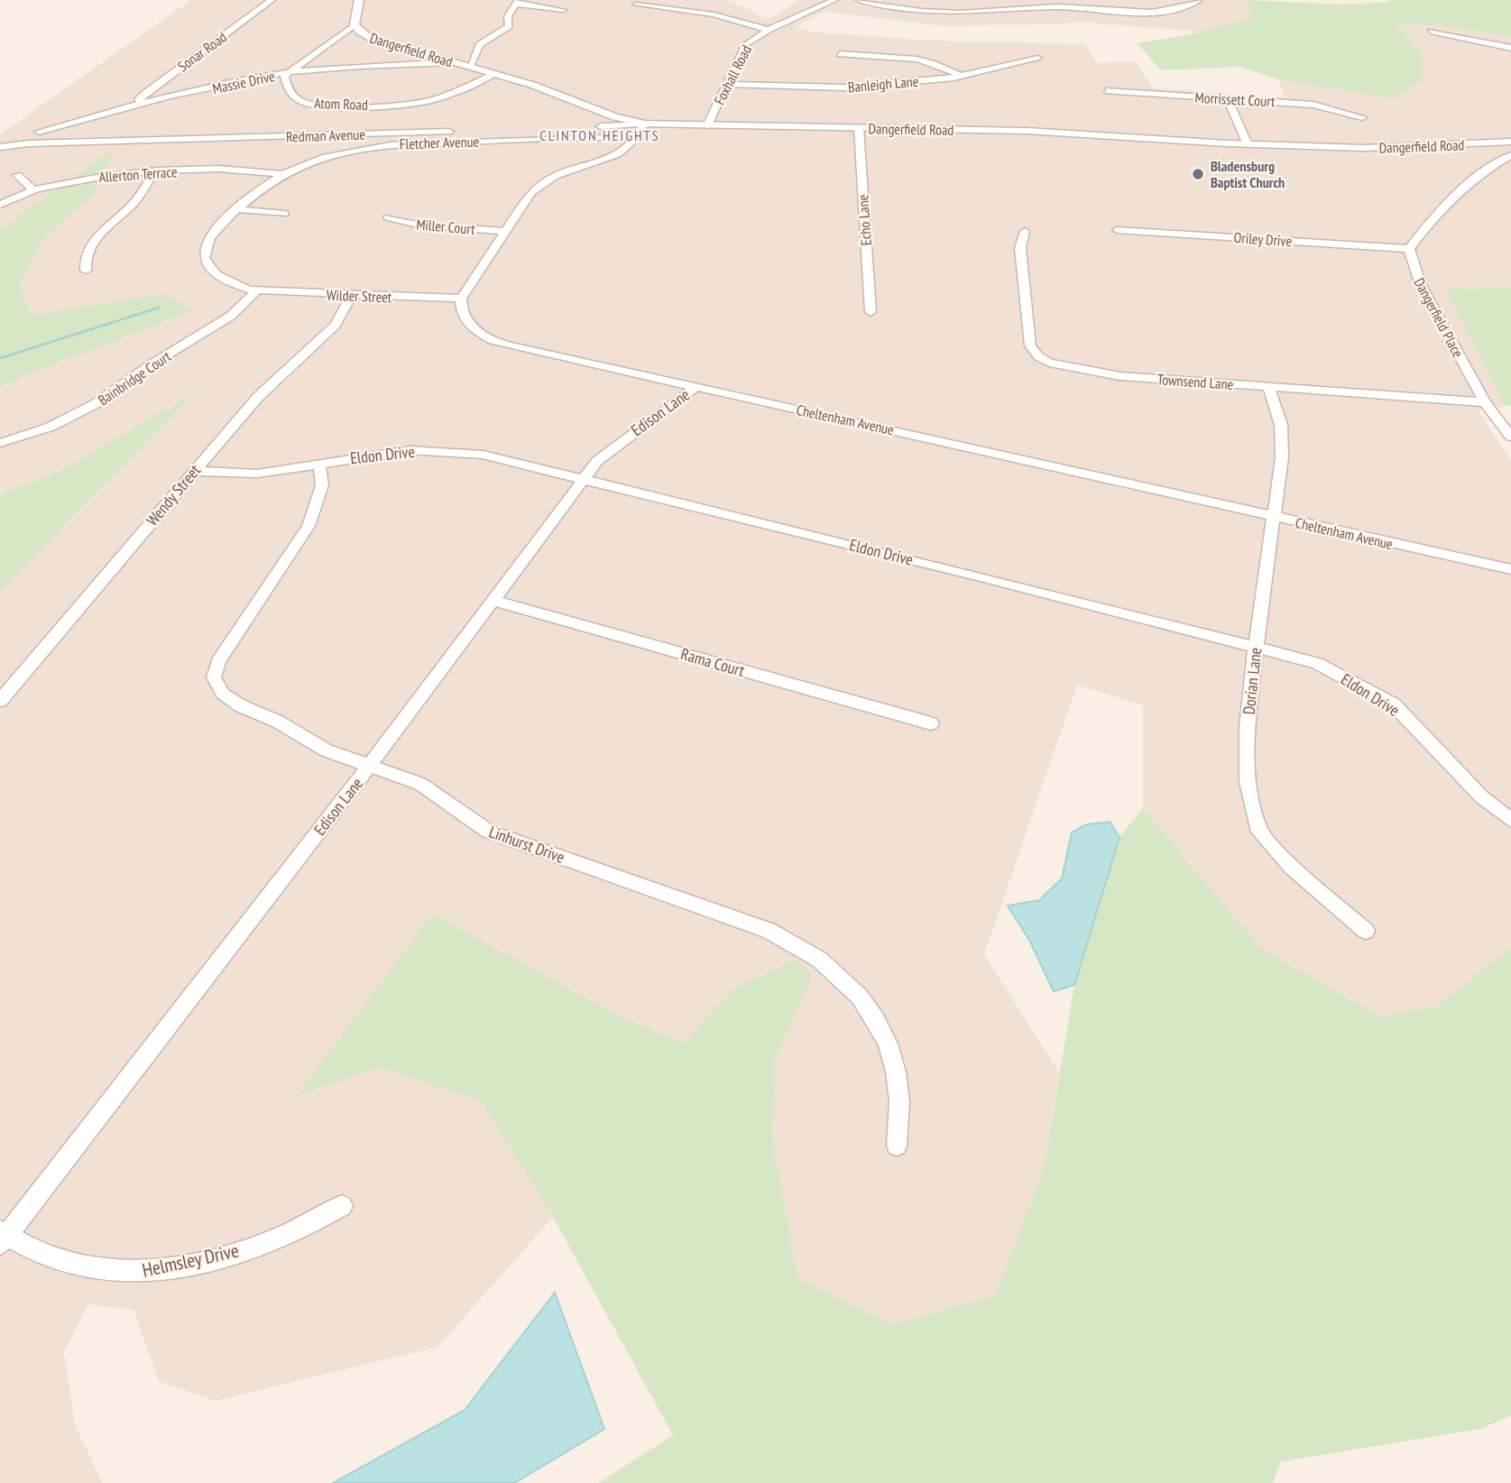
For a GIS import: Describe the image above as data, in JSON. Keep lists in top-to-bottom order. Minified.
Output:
{"streets":{"street":["Dangerfield Road","Sonar Road","Foxhall Road","Massie Drive","Banleigh Lane","Morrissett Court","Atom Road","Redman Avenue","Fletcher Avenue","Allerton Terrace","Echo Lane","Miller Court","Oriley Drive","Wilder Street","Dangerfield Place","Bainbridge Court","Townsend Lane","Edison Lane","Cheltenham Avenue","Eldon Drive","Wendy Street","Rama Court","Dorian Lane","Linhurst Drive","Helmsley Drive"]},"crossings":[["Dangerfield Road","Foxhall Road"],["Dangerfield Road","Massie Drive"],["Dangerfield Road","Atom Road"],["Dangerfield Road","Echo Lane"],["Sonar Road","Massie Drive"],["Foxhall Road","Banleigh Lane"],["Massie Drive","Atom Road"],["Fletcher Avenue","Allerton Terrace"],["Fletcher Avenue","Wilder Street"],["Fletcher Avenue","Bainbridge Court"],["Oriley Drive","Dangerfield Place"],["Wilder Street","Bainbridge Court"],["Wilder Street","Cheltenham Avenue"],["Wilder Street","Wendy Street"],["Dangerfield Place","Townsend Lane"],["Townsend Lane","Dorian Lane"],["Edison Lane","Cheltenham Avenue"],["Edison Lane","Eldon Drive"],["Edison Lane","Rama Court"],["Edison Lane","Linhurst Drive"],["Edison Lane","Helmsley Drive"],["Cheltenham Avenue","Dorian Lane"],["Eldon Drive","Wendy Street"],["Eldon Drive","Dorian Lane"],["Eldon Drive","Linhurst Drive"]],"districts":["CLINTON HEIGHTS"],"places":["Bladensburg Baptist Church"]}
